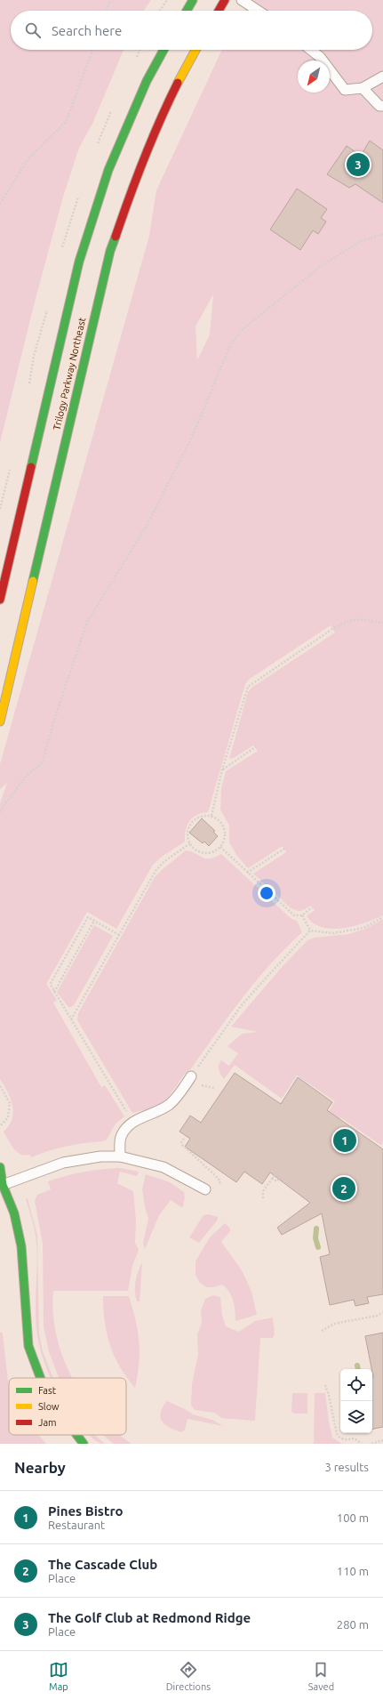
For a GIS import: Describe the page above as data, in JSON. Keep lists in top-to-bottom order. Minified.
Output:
{"streets":{"street":["Trilogy Parkway Northeast"]},"legend":["Fast","Slow","Jam"],"north":"bottom left","page":{"search":"Search here","pins":["3","1","2"],"heading":["Nearby","3 results"],"list":[{"mark":"1","name":"Pines Bistro","note":"Restaurant","value":"100 m"},{"mark":"2","name":"The Cascade Club","note":"Place","value":"110 m"},{"mark":"3","name":"The Golf Club at Redmond Ridge","note":"Place","value":"280 m"}],"nav":["Map","Directions","Saved"]}}
